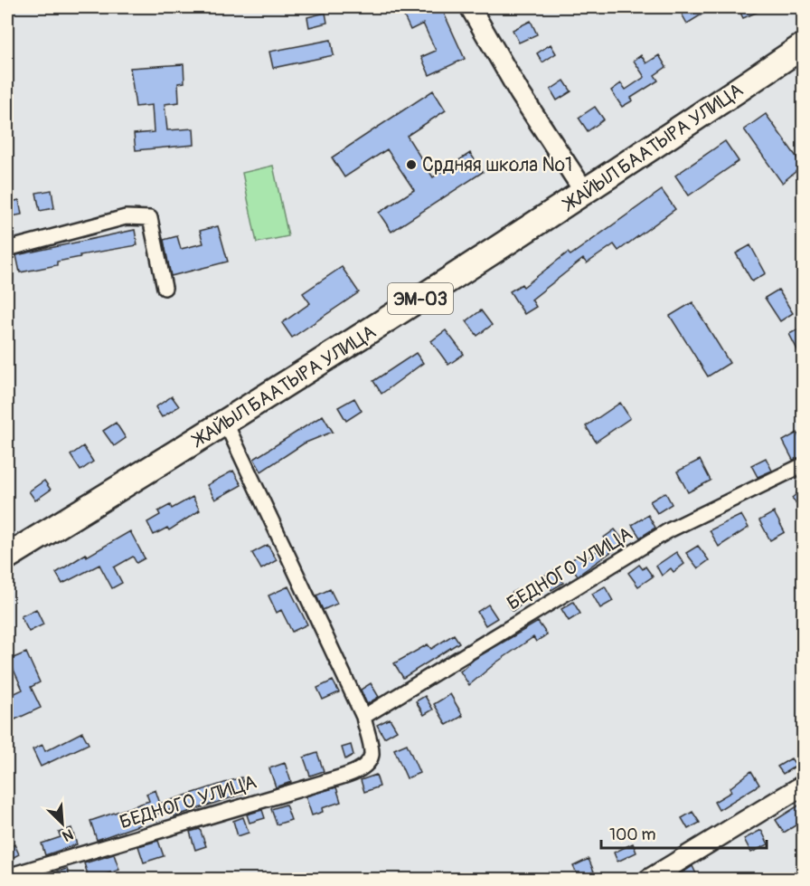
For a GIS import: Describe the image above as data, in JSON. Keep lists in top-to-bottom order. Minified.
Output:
{"streets":{"highway":["ЖАЙЫЛ БААТЫРА УЛИЦА","ЭМ-03"],"street":["БЕДНОГО УЛИЦА"]},"places":["Срдняя школа №1"],"scale_bar":"100 m","north":"bottom right"}
